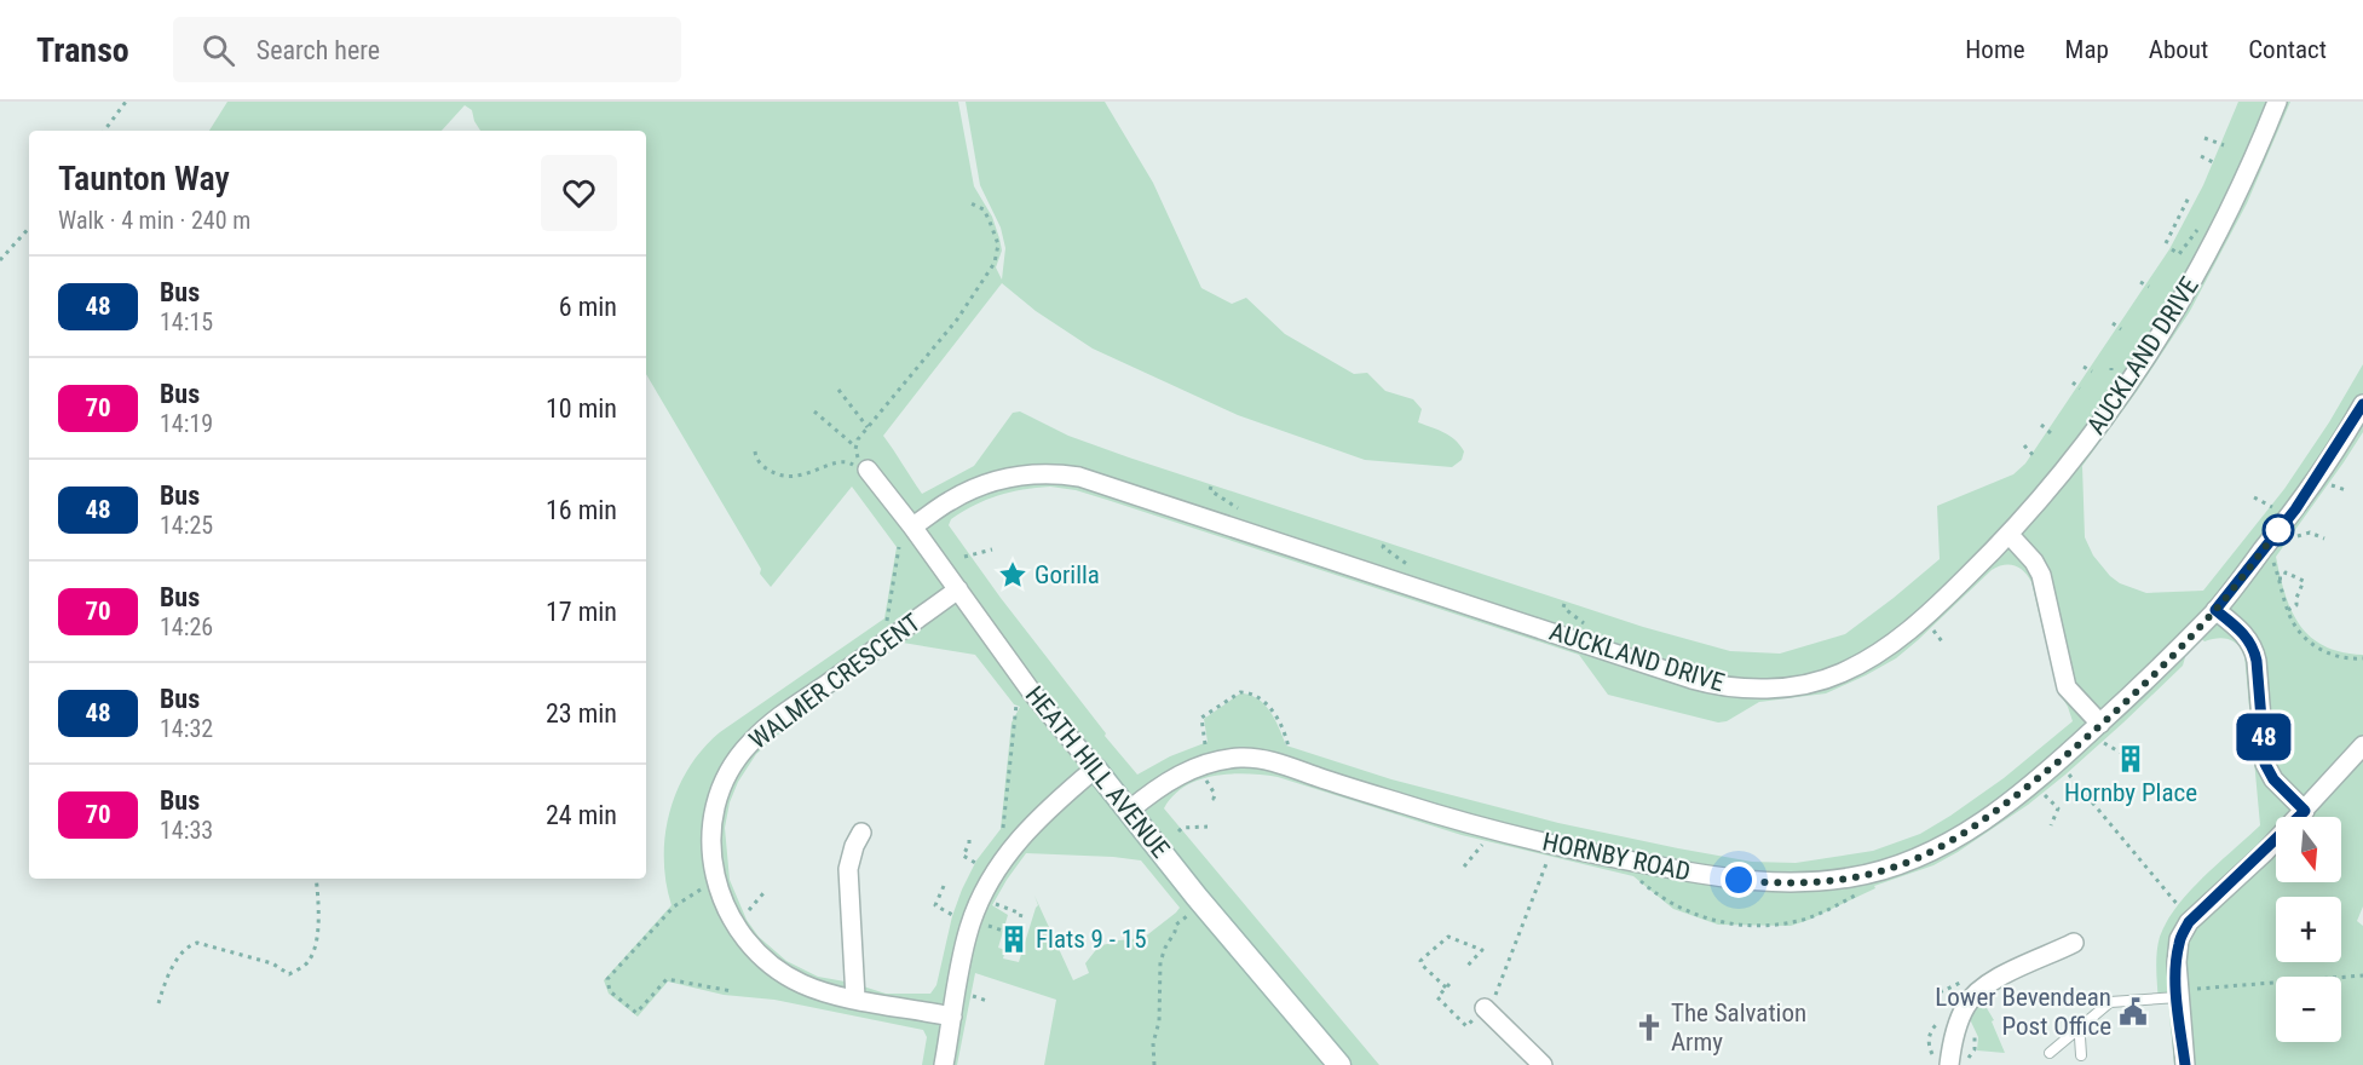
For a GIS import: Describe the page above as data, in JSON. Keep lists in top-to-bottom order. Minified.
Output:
{"streets":{"street":["AUCKLAND DRIVE","WALMER CRESCENT","HEATH HILL AVENUE","HORNBY ROAD"]},"crossings":[["AUCKLAND DRIVE","HEATH HILL AVENUE"],["WALMER CRESCENT","HEATH HILL AVENUE"],["HEATH HILL AVENUE","HORNBY ROAD"]],"places":{"place":["Gorilla"],"building":["Hornby Place","Flats 9 - 15"],"public building":["Lower Bevendean Post Office"],"church":["The Salvation Army"]},"lines":["bus line 48"],"north":"bottom","page":{"header":"Transo","search":"Search here","nav":["Home","Map","About","Contact"],"on_map":"48","heading":["Taunton Way","Walk · 4 min · 240 m"],"list":[{"mark":"48","name":"Bus","note":"14:15","value":"6 min"},{"mark":"70","name":"Bus","note":"14:19","value":"10 min"},{"mark":"48","name":"Bus","note":"14:25","value":"16 min"},{"mark":"70","name":"Bus","note":"14:26","value":"17 min"},{"mark":"48","name":"Bus","note":"14:32","value":"23 min"},{"mark":"70","name":"Bus","note":"14:33","value":"24 min"}],"map_buttons":["+","−"]}}
